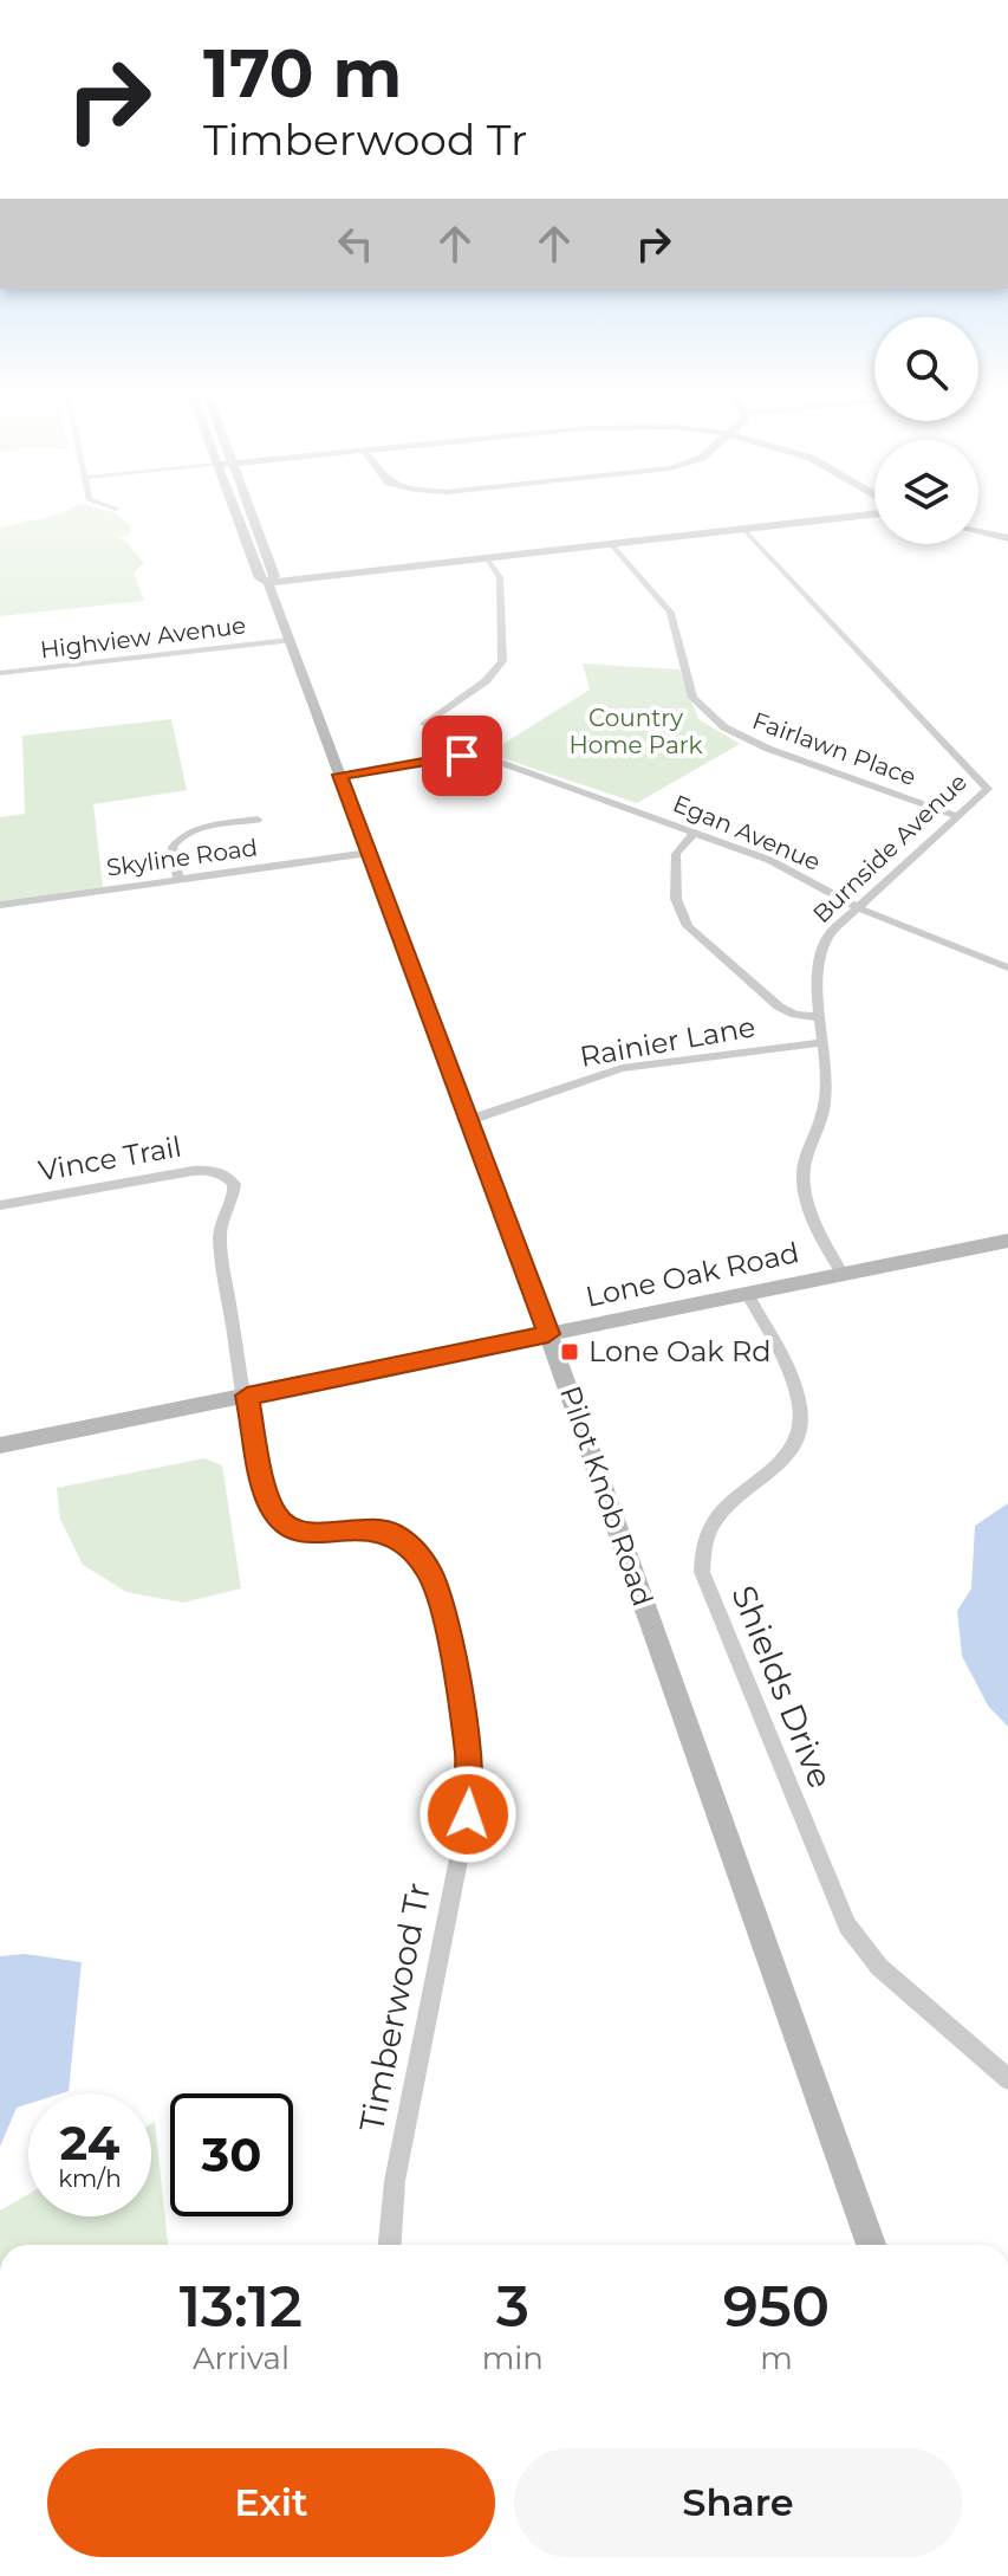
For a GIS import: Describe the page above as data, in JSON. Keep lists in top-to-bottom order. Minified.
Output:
{"streets":{"main road":["Lone Oak Road","Pilot Knob Road"],"street":["Highview Avenue","Fairlawn Place","Egan Avenue","Burnside Avenue","Skyline Road","Rainier Lane","Vince Trail","Shields Drive","Timberwood Tr"]},"crossings":[["Highview Avenue","Pilot Knob Road"],["Fairlawn Place","Burnside Avenue"],["Egan Avenue","Burnside Avenue"],["Burnside Avenue","Rainier Lane"],["Burnside Avenue","Lone Oak Road"],["Skyline Road","Pilot Knob Road"],["Rainier Lane","Pilot Knob Road"],["Vince Trail","Lone Oak Road"],["Vince Trail","Timberwood Tr"],["Lone Oak Road","Pilot Knob Road"],["Lone Oak Road","Shields Drive"],["Lone Oak Road","Timberwood Tr"]],"parks":["Country Home Park"],"places":{"transit":["Lone Oak Rd"]},"page":{"turn":["170 m","Timberwood Tr"],"speed":"24 km/h","limit":"30","eta":["13:12","Arrival","3","min","950","m"],"buttons":["Exit","Share"]}}
